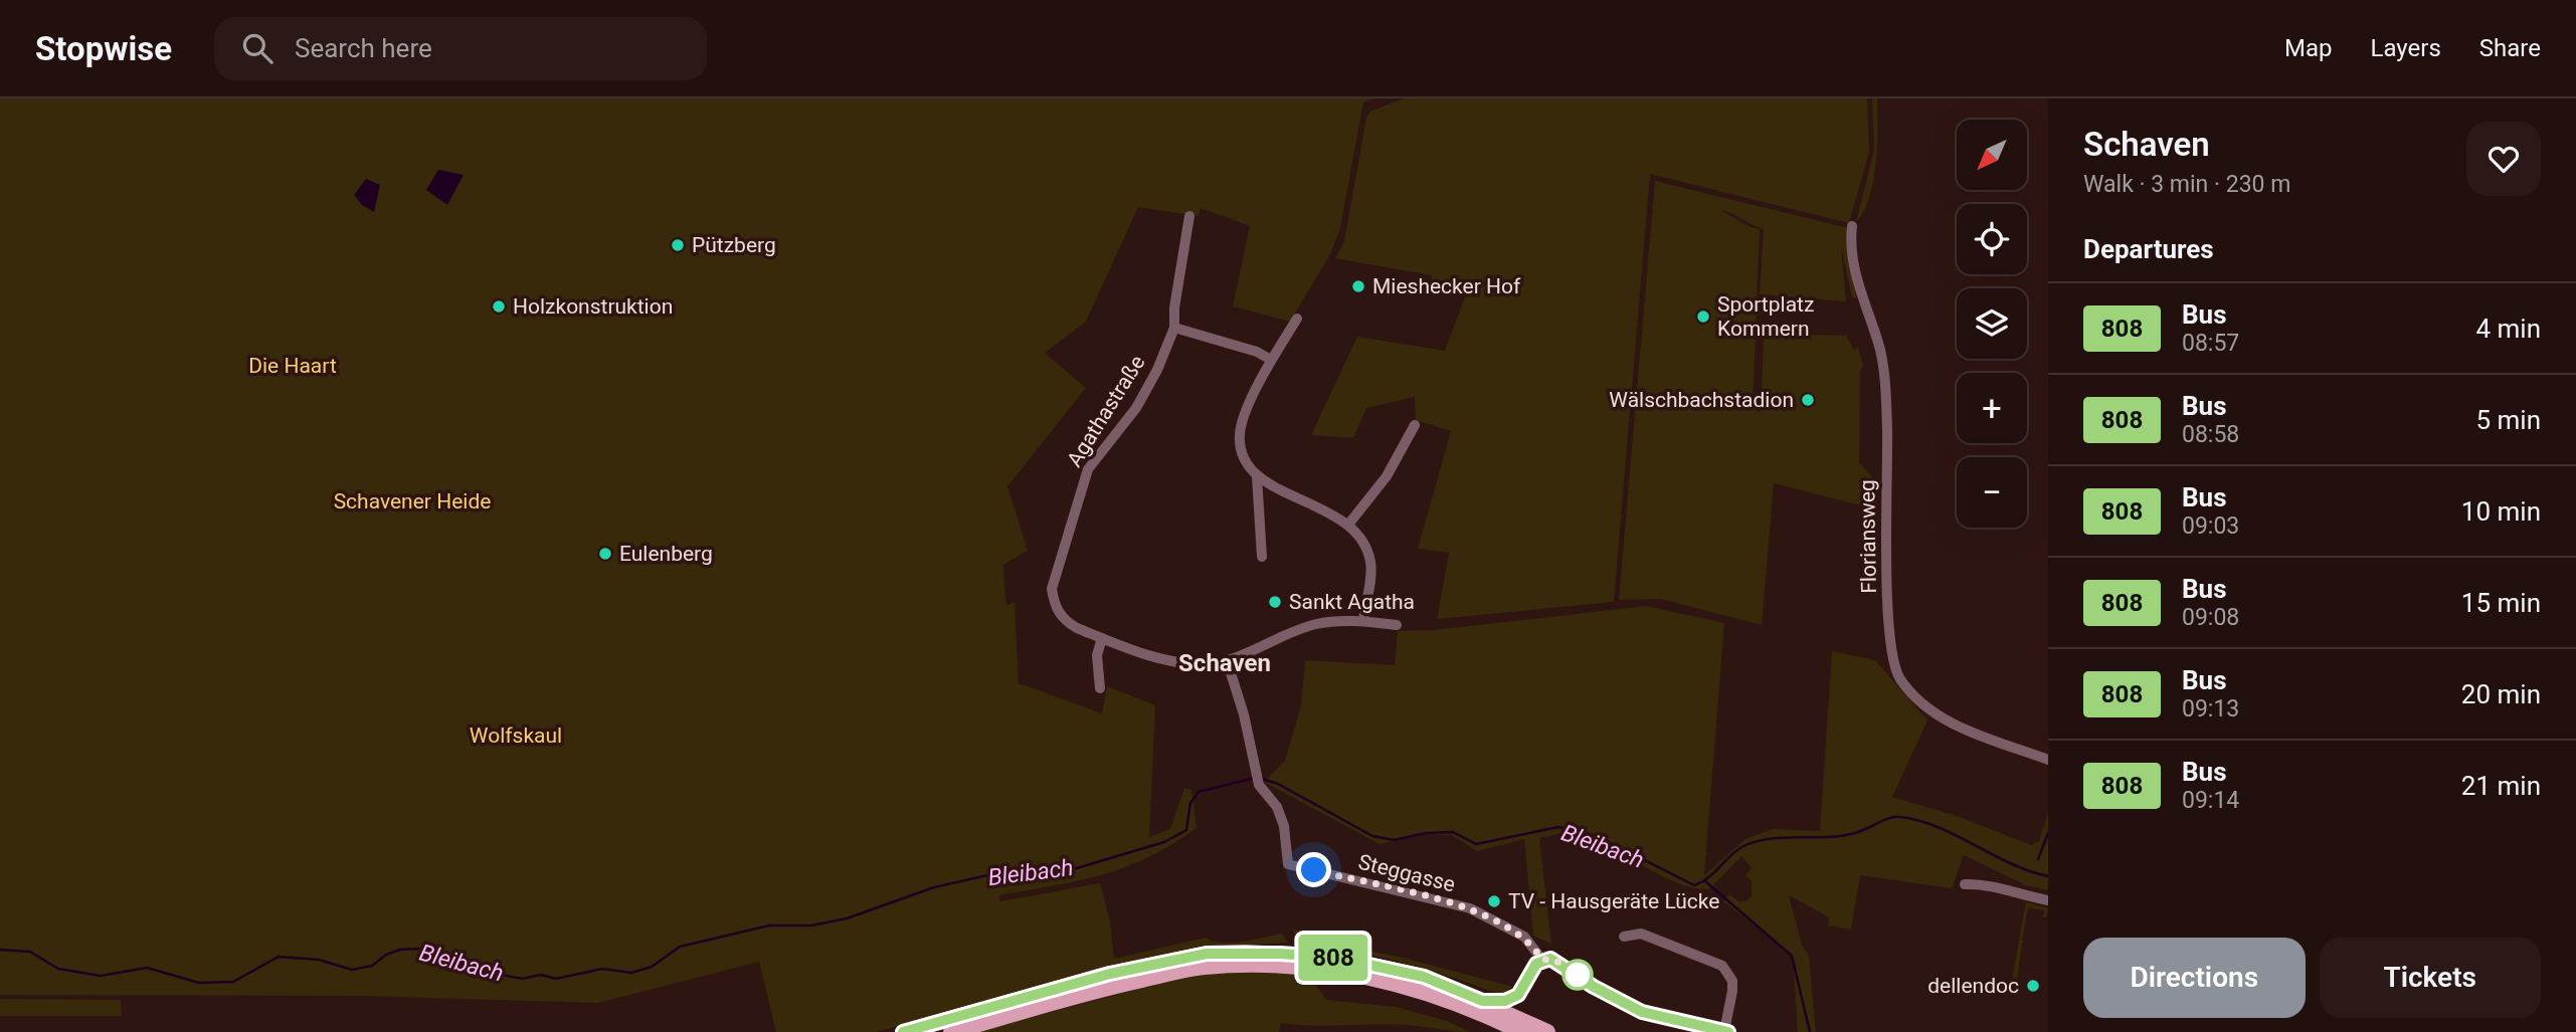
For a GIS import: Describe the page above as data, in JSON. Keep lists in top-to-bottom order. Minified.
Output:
{"streets":{"street":["Agathastraße","Floriansweg","Steggasse"]},"crossings":[["Agathastraße","Steggasse"]],"districts":["Schaven"],"water":["Bleibach"],"parks":["Die Haart","Schavener Heide","Wolfskaul"],"places":["Pützberg","Mieshecker Hof","Holzkonstruktion","Sportplatz Kommern","Wälschbachstadion","Eulenberg","Sankt Agatha","TV - Hausgeräte Lücke","dellendoc"],"lines":["bus line 808"],"north":"bottom left","page":{"header":"Stopwise","search":"Search here","nav":["Map","Layers","Share"],"on_map":"808","heading":[["Schaven","Walk · 3 min · 230 m"],"Departures"],"map_buttons":["+","−"],"list":[{"mark":"808","name":"Bus","note":"08:57","value":"4 min"},{"mark":"808","name":"Bus","note":"08:58","value":"5 min"},{"mark":"808","name":"Bus","note":"09:03","value":"10 min"},{"mark":"808","name":"Bus","note":"09:08","value":"15 min"},{"mark":"808","name":"Bus","note":"09:13","value":"20 min"},{"mark":"808","name":"Bus","note":"09:14","value":"21 min"}],"buttons":["Directions","Tickets"]}}
